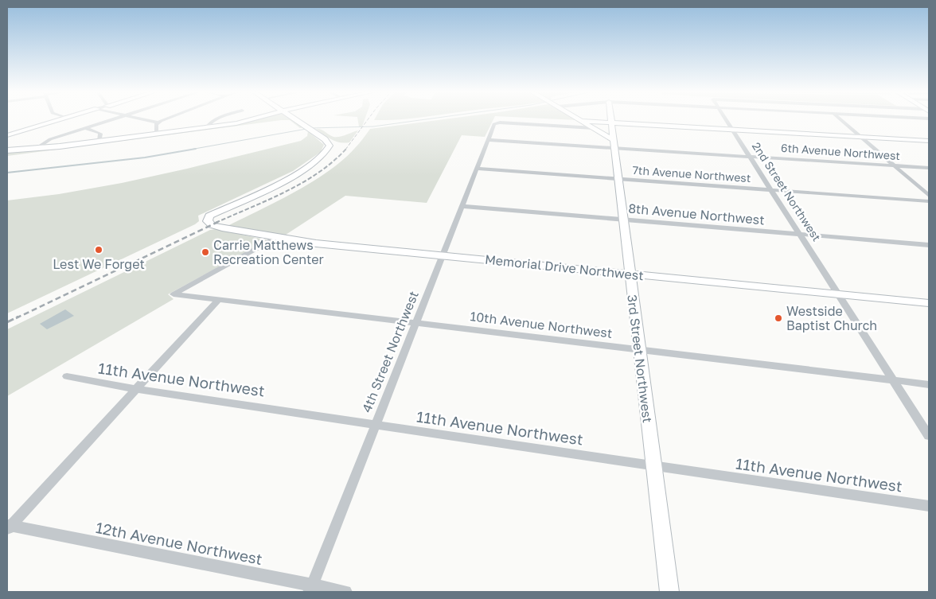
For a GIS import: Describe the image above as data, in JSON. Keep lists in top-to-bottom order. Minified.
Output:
{"streets":{"street":["6th Avenue Northwest","7th Avenue Northwest","2nd Street Northwest","8th Avenue Northwest","Memorial Drive Northwest","10th Avenue Northwest","4th Street Northwest","3rd Street Northwest","11th Avenue Northwest","12th Avenue Northwest"]},"crossings":[["6th Avenue Northwest","2nd Street Northwest"],["6th Avenue Northwest","4th Street Northwest"],["6th Avenue Northwest","3rd Street Northwest"],["7th Avenue Northwest","2nd Street Northwest"],["7th Avenue Northwest","4th Street Northwest"],["7th Avenue Northwest","3rd Street Northwest"],["2nd Street Northwest","8th Avenue Northwest"],["2nd Street Northwest","Memorial Drive Northwest"],["2nd Street Northwest","10th Avenue Northwest"],["8th Avenue Northwest","4th Street Northwest"],["8th Avenue Northwest","3rd Street Northwest"],["Memorial Drive Northwest","10th Avenue Northwest"],["Memorial Drive Northwest","4th Street Northwest"],["Memorial Drive Northwest","3rd Street Northwest"],["10th Avenue Northwest","4th Street Northwest"],["10th Avenue Northwest","3rd Street Northwest"],["4th Street Northwest","11th Avenue Northwest"],["4th Street Northwest","12th Avenue Northwest"],["3rd Street Northwest","11th Avenue Northwest"]],"places":["Lest We Forget","Carrie Matthews Recreation Center","Westside Baptist Church"]}
